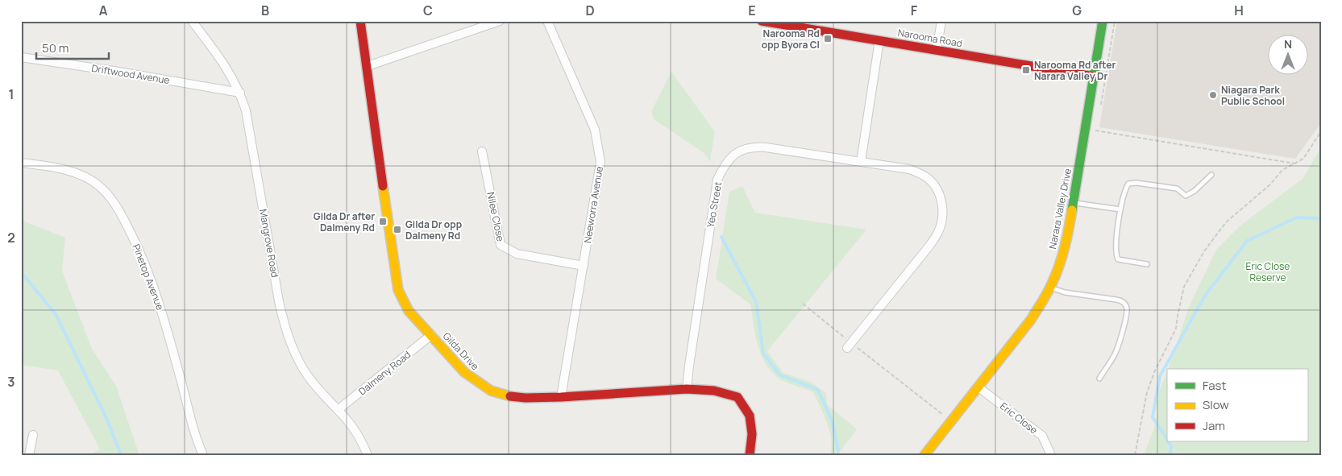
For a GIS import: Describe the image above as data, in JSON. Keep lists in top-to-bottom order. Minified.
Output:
{"streets":{"street":["Narooma Road","Driftwood Avenue","Neeworra Avenue","Yeo Street","Narara Valley Drive","Nilee Close","Mangrove Road","Pinetop Avenue","Gilda Drive","Dalmeny Road","Eric Close"]},"crossings":[["Narooma Road","Narara Valley Drive"],["Driftwood Avenue","Mangrove Road"],["Neeworra Avenue","Nilee Close"],["Neeworra Avenue","Gilda Drive"],["Yeo Street","Gilda Drive"],["Narara Valley Drive","Eric Close"],["Mangrove Road","Dalmeny Road"],["Gilda Drive","Dalmeny Road"]],"parks":["Eric Close Reserve"],"places":{"transit":["Narooma Rd opp Byora Cl","Narooma Rd after Narara Valley Dr","Gilda Dr after Dalmeny Rd","Gilda Dr opp Dalmeny Rd"],"other":["Niagara Park Public School"]},"legend":["Fast","Slow","Jam"],"scale_bar":"50 m","north":"top","grid":{"columns":["A","B","C","D","E","F","G","H"],"rows":["1","2","3"]}}
